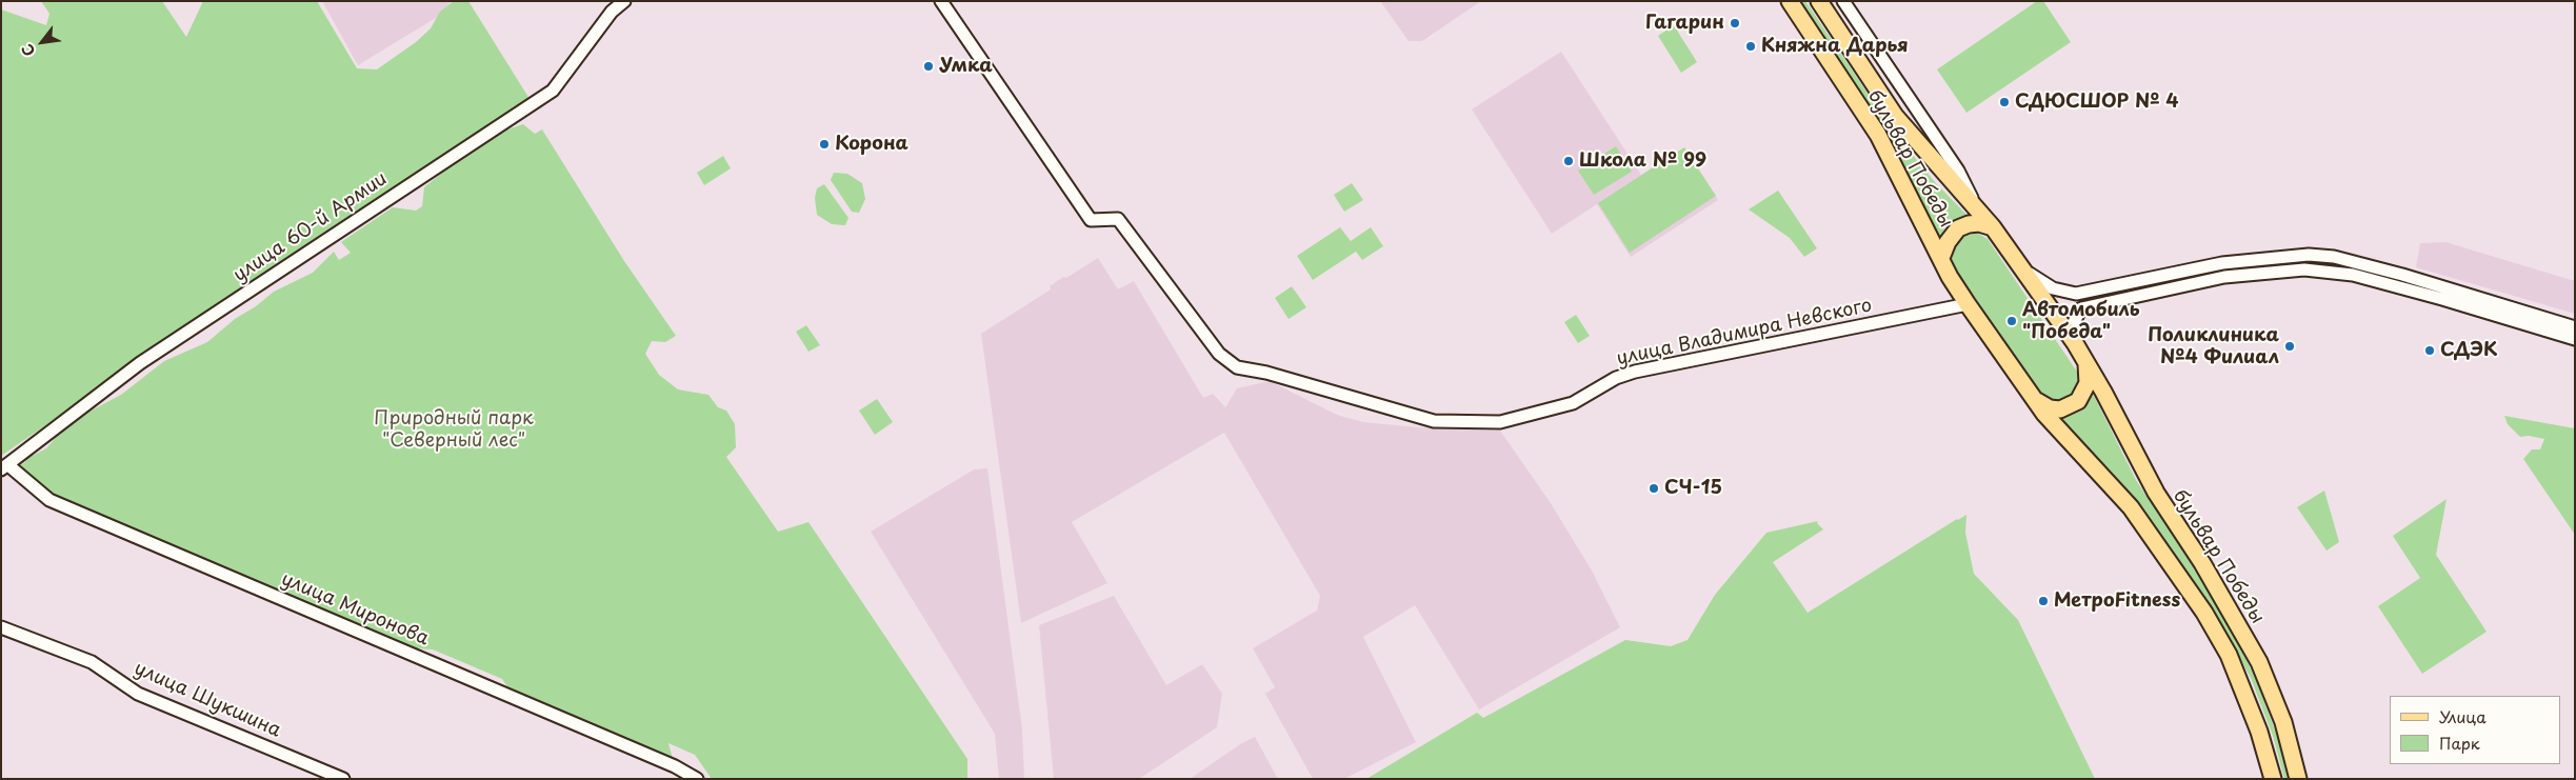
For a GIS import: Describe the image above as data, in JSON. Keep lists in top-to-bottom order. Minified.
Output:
{"streets":{"main road":["бульвар Победы"],"street":["улица 60-й Армии","улица Владимира Невского","улица Миронова","улица Шукшина"]},"crossings":[["бульвар Победы","улица Владимира Невского"],["улица 60-й Армии","улица Миронова"]],"parks":["Природный парк \"Северный лес\""],"places":["Гагарин","Княжна Дарья","Умка","СДЮСШОР № 4","Корона","Школа № 99","Автомобиль \"Победа\"","Поликлиника №4 Филиал","СДЭК","СЧ-15","МетроFitness"],"legend":["Улица","Парк"],"north":"bottom left"}
